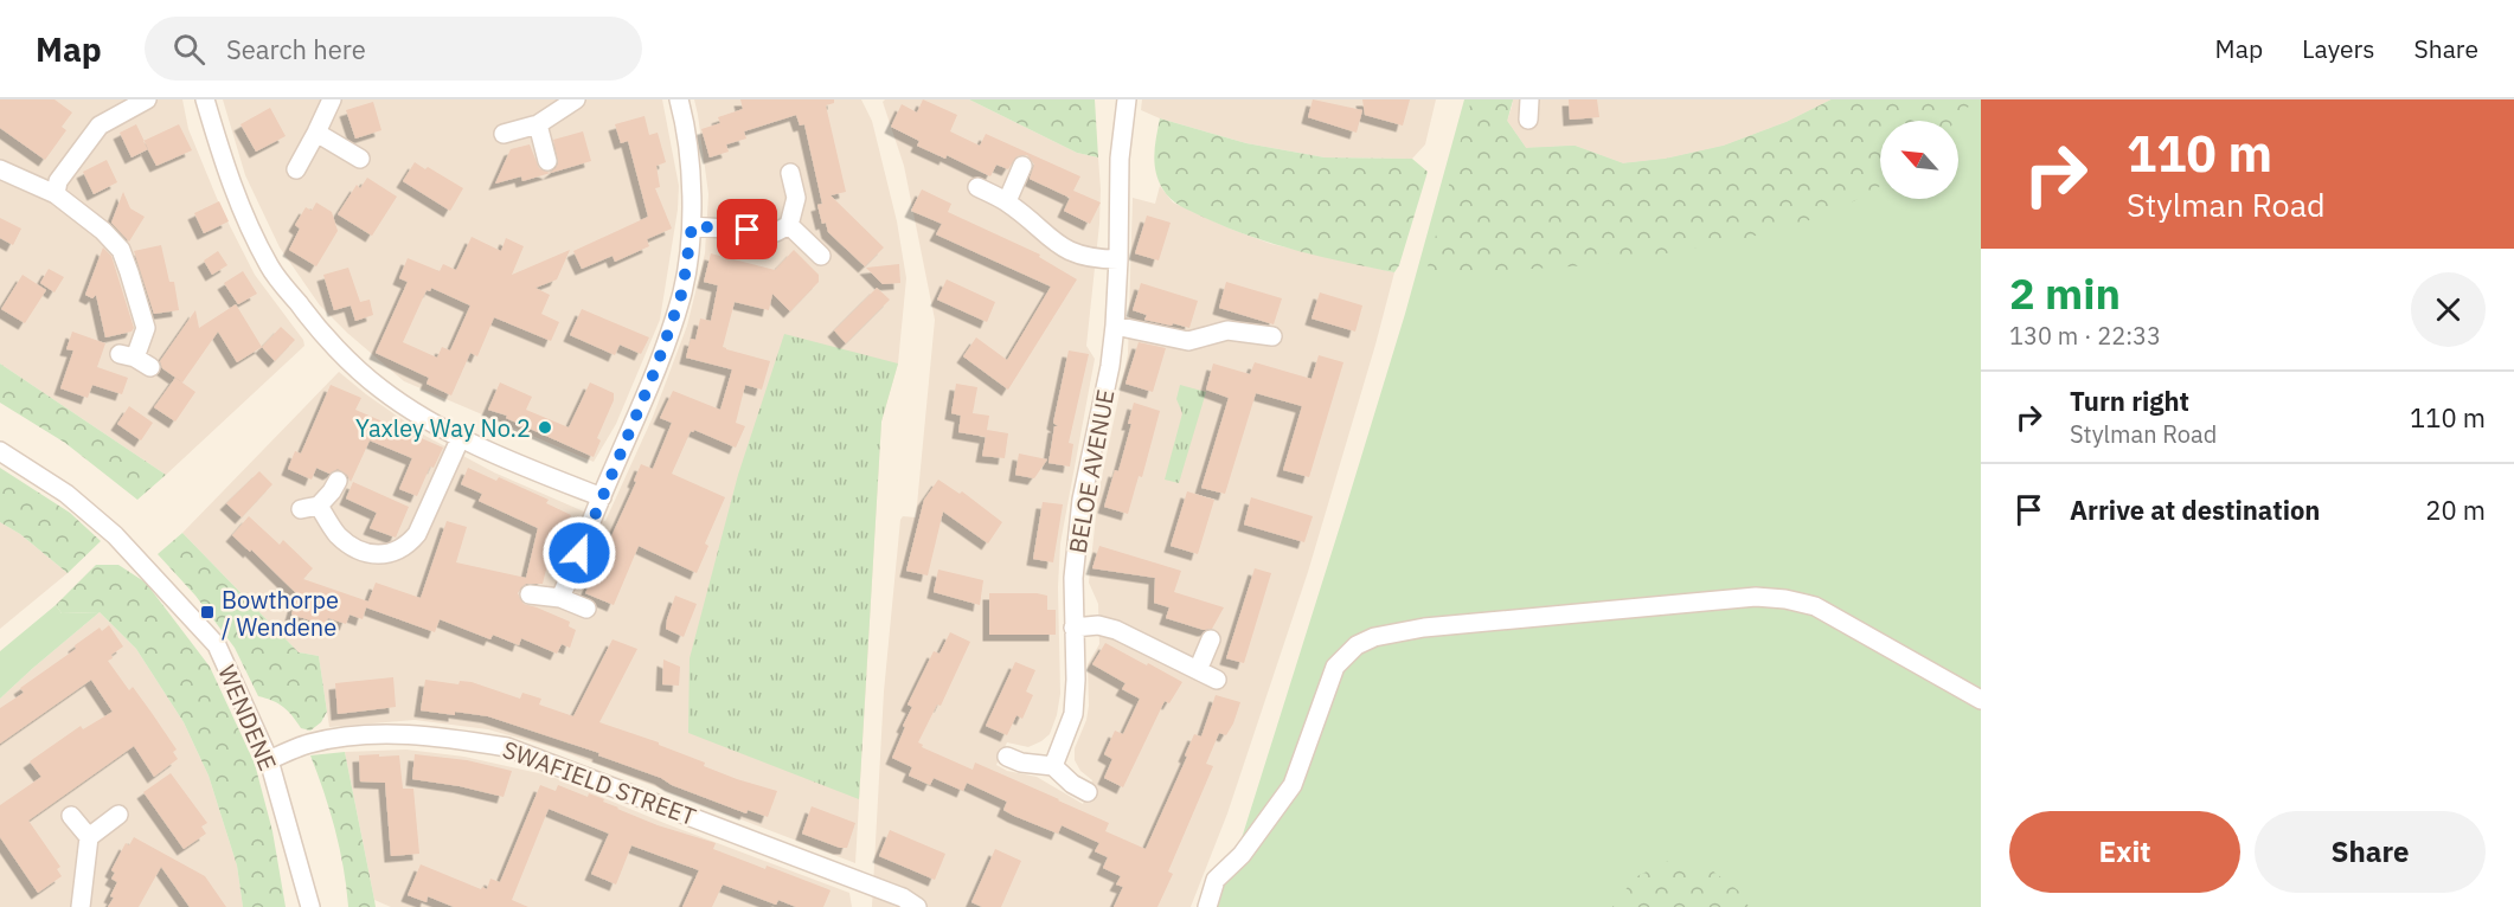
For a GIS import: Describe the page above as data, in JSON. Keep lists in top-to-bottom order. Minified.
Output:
{"streets":{"street":["BELOE AVENUE","WENDENE","SWAFIELD STREET"]},"crossings":[["WENDENE","SWAFIELD STREET"]],"places":{"other":["Yaxley Way No.2"],"transit":["Bowthorpe / Wendene"]},"north":"top left","page":{"header":"Map","search":"Search here","nav":["Map","Layers","Share"],"turn":["110 m","Stylman Road"],"heading":["2 min","130 m · 22:33"],"list":[{"name":"Turn right","note":"Stylman Road","value":"110 m"},{"name":"Arrive at destination","value":"20 m"}],"buttons":["Exit","Share"]}}
